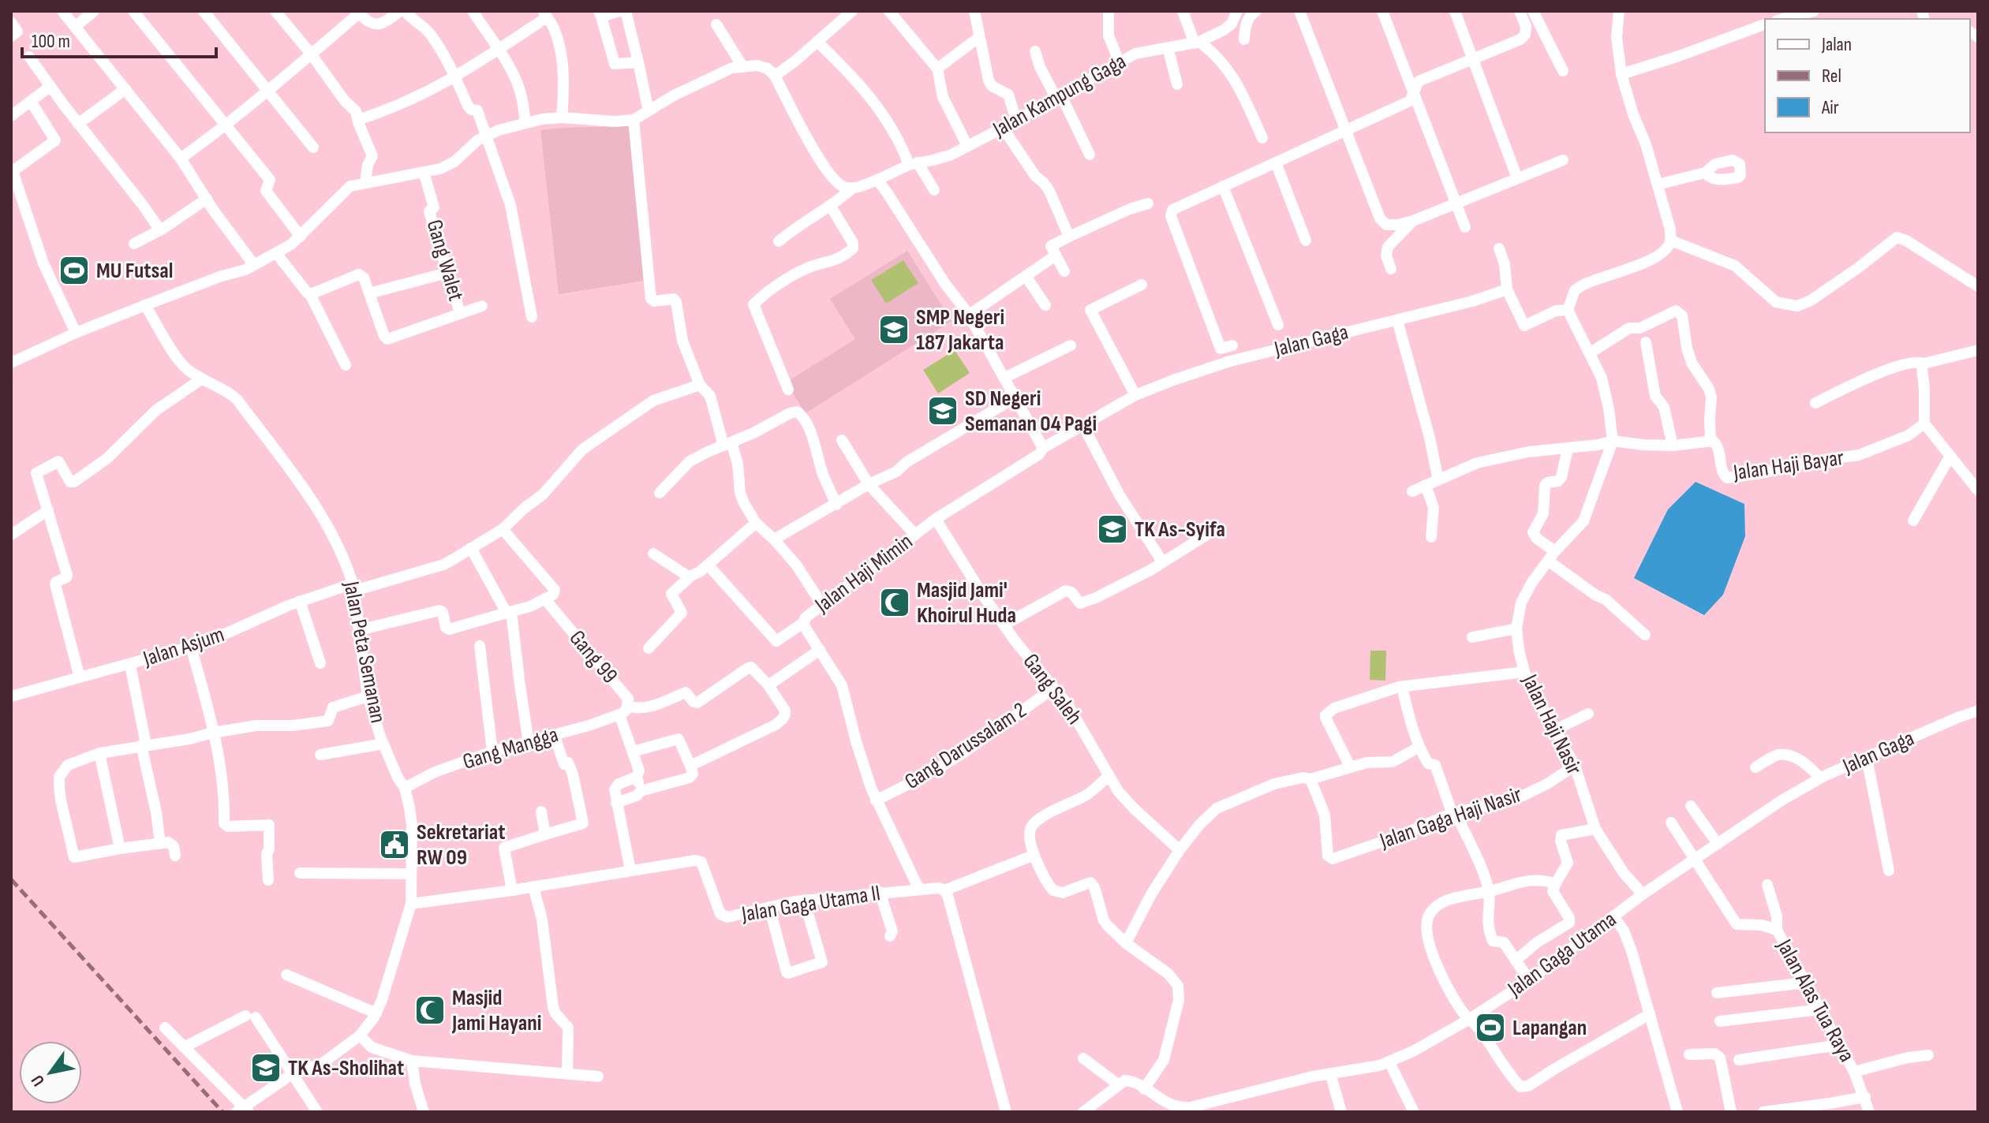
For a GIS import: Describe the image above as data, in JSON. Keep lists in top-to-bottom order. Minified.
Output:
{"streets":{"street":["Jalan Kampung Gaga","Gang Walet","Jalan Gaga","Jalan Haji Bayar","Jalan Haji Mimin","Jalan Asjum","Jalan Peta Semanan","Gang 99","Gang Saleh","Jalan Haji Nasir","Gang Darussalam 2","Gang Mangga","Jalan Gaga Haji Nasir","Jalan Gaga Utama II","Jalan Gaga Utama","Jalan Alas Tua Raya"]},"crossings":[["Jalan Gaga","Jalan Haji Mimin"],["Jalan Gaga","Jalan Gaga Utama"],["Jalan Haji Bayar","Jalan Haji Nasir"],["Jalan Haji Mimin","Gang Saleh"],["Jalan Haji Mimin","Gang Darussalam 2"],["Jalan Haji Mimin","Jalan Gaga Utama II"],["Jalan Asjum","Jalan Peta Semanan"],["Jalan Peta Semanan","Gang Mangga"],["Jalan Peta Semanan","Jalan Gaga Utama II"],["Gang 99","Gang Mangga"],["Gang Saleh","Gang Darussalam 2"],["Jalan Haji Nasir","Jalan Gaga Haji Nasir"],["Jalan Haji Nasir","Jalan Gaga Utama"],["Jalan Gaga Utama","Jalan Alas Tua Raya"]],"places":{"sports":["MU Futsal","Lapangan"],"school or university":["SMP Negeri 187 Jakarta","SD Negeri Semanan 04 Pagi","TK As-Syifa","TK As-Sholihat"],"mosque":["Masjid Jami' Khoirul Huda","Masjid Jami Hayani"],"public building":["Sekretariat RW 09"]},"legend":["Jalan","Rel","Air"],"scale_bar":"100 m","north":"bottom left"}
